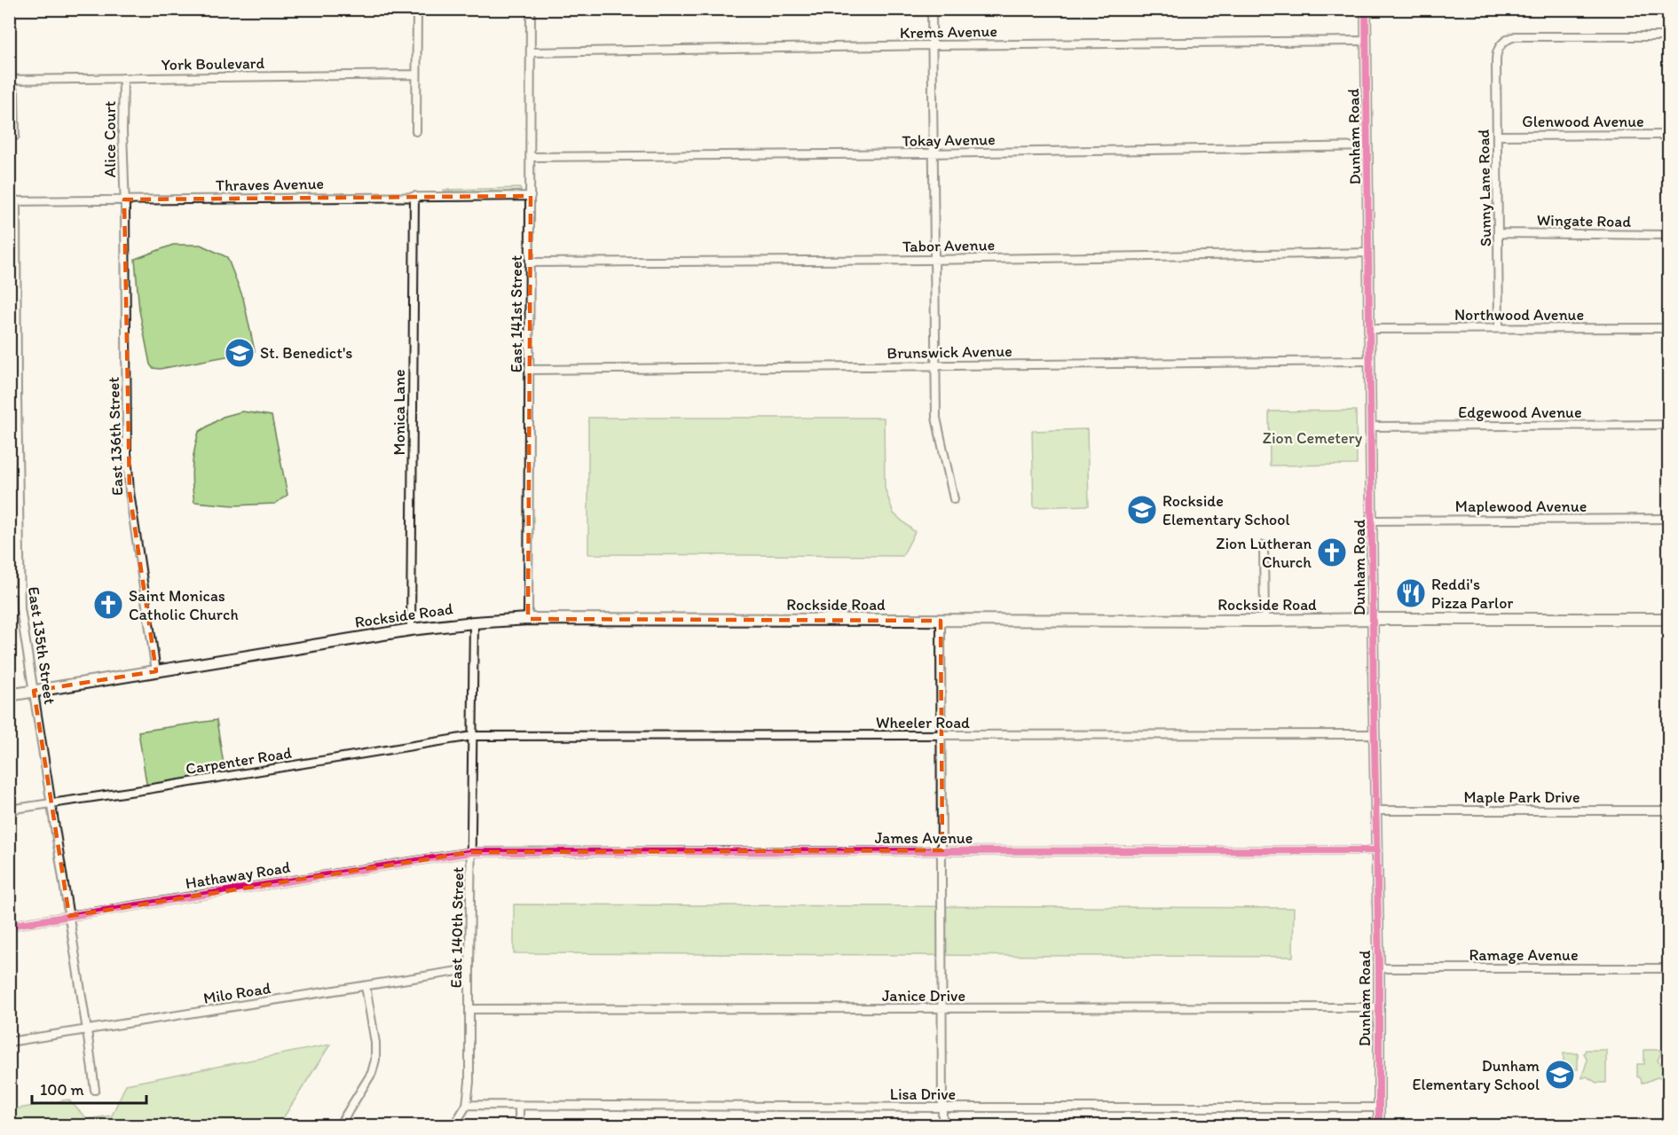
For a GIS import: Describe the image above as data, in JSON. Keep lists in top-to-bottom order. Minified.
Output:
{"streets":{"main road":["Rockside Road"],"street":["Krems Avenue","York Boulevard","Glenwood Avenue","Dunham Road","Alice Court","Tokay Avenue","Thraves Avenue","Sunny Lane Road","Wingate Road","Tabor Avenue","East 141st Street","Northwood Avenue","Brunswick Avenue","Monica Lane","Edgewood Avenue","East 136th Street","Maplewood Avenue","East 135th Street","Wheeler Road","Carpenter Road","Maple Park Drive","James Avenue","Hathaway Road","East 140th Street","Ramage Avenue","Milo Road","Janice Drive","Lisa Drive"]},"crossings":[["Krems Avenue","Dunham Road"],["Krems Avenue","East 141st Street"],["York Boulevard","Alice Court"],["Glenwood Avenue","Sunny Lane Road"],["Dunham Road","Tokay Avenue"],["Dunham Road","Tabor Avenue"],["Dunham Road","Northwood Avenue"],["Dunham Road","Brunswick Avenue"],["Dunham Road","Edgewood Avenue"],["Dunham Road","Maplewood Avenue"],["Dunham Road","Rockside Road"],["Dunham Road","Wheeler Road"],["Dunham Road","Maple Park Drive"],["Dunham Road","James Avenue"],["Dunham Road","Ramage Avenue"],["Dunham Road","Janice Drive"],["Dunham Road","Lisa Drive"],["Alice Court","Thraves Avenue"],["Alice Court","East 136th Street"],["Tokay Avenue","East 141st Street"],["Thraves Avenue","East 141st Street"],["Thraves Avenue","Monica Lane"],["Thraves Avenue","East 136th Street"],["Thraves Avenue","East 135th Street"],["Sunny Lane Road","Wingate Road"],["Sunny Lane Road","Northwood Avenue"],["Tabor Avenue","East 141st Street"],["East 141st Street","Brunswick Avenue"],["East 141st Street","Rockside Road"],["Monica Lane","Rockside Road"],["East 136th Street","Rockside Road"],["Rockside Road","East 135th Street"],["Rockside Road","East 140th Street"],["East 135th Street","Carpenter Road"],["East 135th Street","Hathaway Road"],["East 135th Street","Milo Road"],["Wheeler Road","Carpenter Road"],["Wheeler Road","East 140th Street"],["Carpenter Road","East 140th Street"],["James Avenue","Hathaway Road"],["James Avenue","East 140th Street"],["Hathaway Road","East 140th Street"],["East 140th Street","Milo Road"],["East 140th Street","Janice Drive"],["East 140th Street","Lisa Drive"]],"parks":["Zion Cemetery"],"places":{"school or university":["St. Benedict's","Rockside Elementary School","Dunham Elementary School"],"church":["Zion Lutheran Church","Saint Monicas Catholic Church"],"restaurant":["Reddi's Pizza Parlor"]},"scale_bar":"100 m"}
